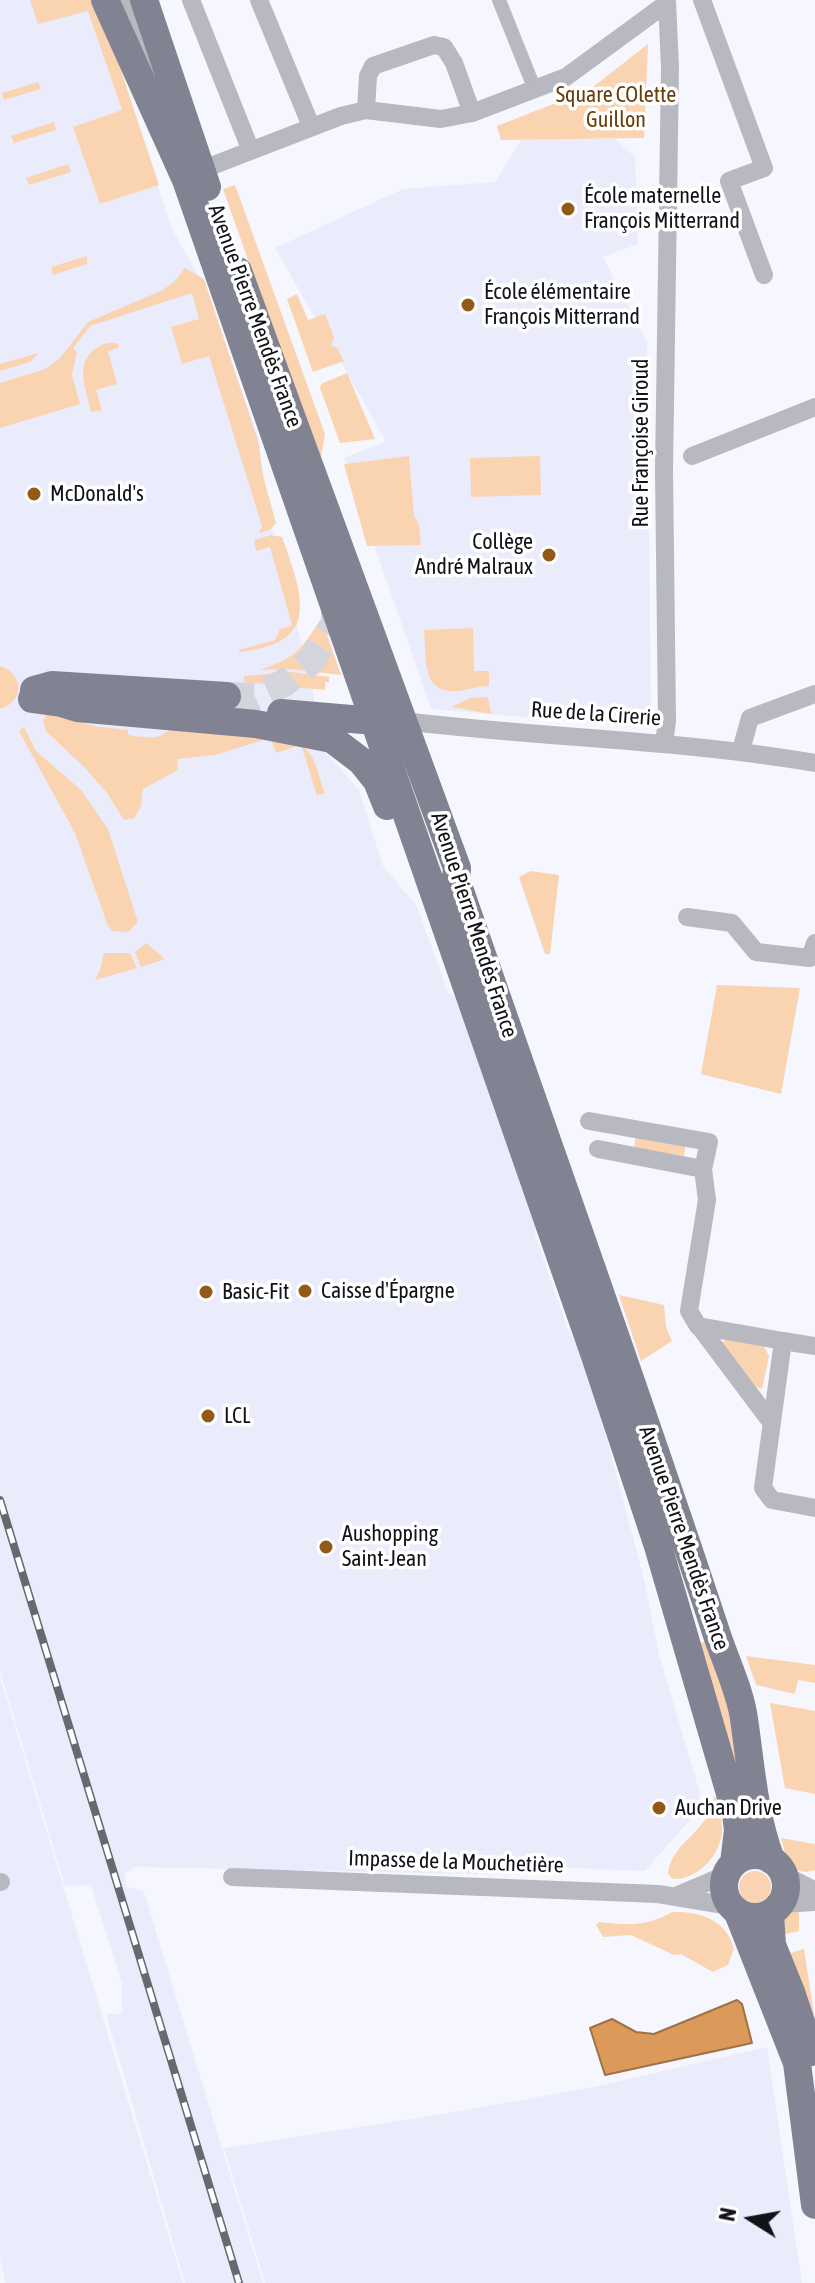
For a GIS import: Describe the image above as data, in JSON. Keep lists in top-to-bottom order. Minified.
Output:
{"streets":{"main road":["Avenue Pierre Mendès France"],"street":["Rue Françoise Giroud","Rue de la Cirerie","Impasse de la Mouchetière"]},"crossings":[["Avenue Pierre Mendès France","Rue de la Cirerie"],["Avenue Pierre Mendès France","Impasse de la Mouchetière"],["Rue Françoise Giroud","Rue de la Cirerie"]],"parks":["Square COlette Guillon"],"places":["École maternelle François Mitterrand","École élémentaire François Mitterrand","McDonald's","Collège André Malraux","Caisse d'Épargne","Basic-Fit","LCL","Aushopping Saint-Jean","Auchan Drive"],"north":"left"}
